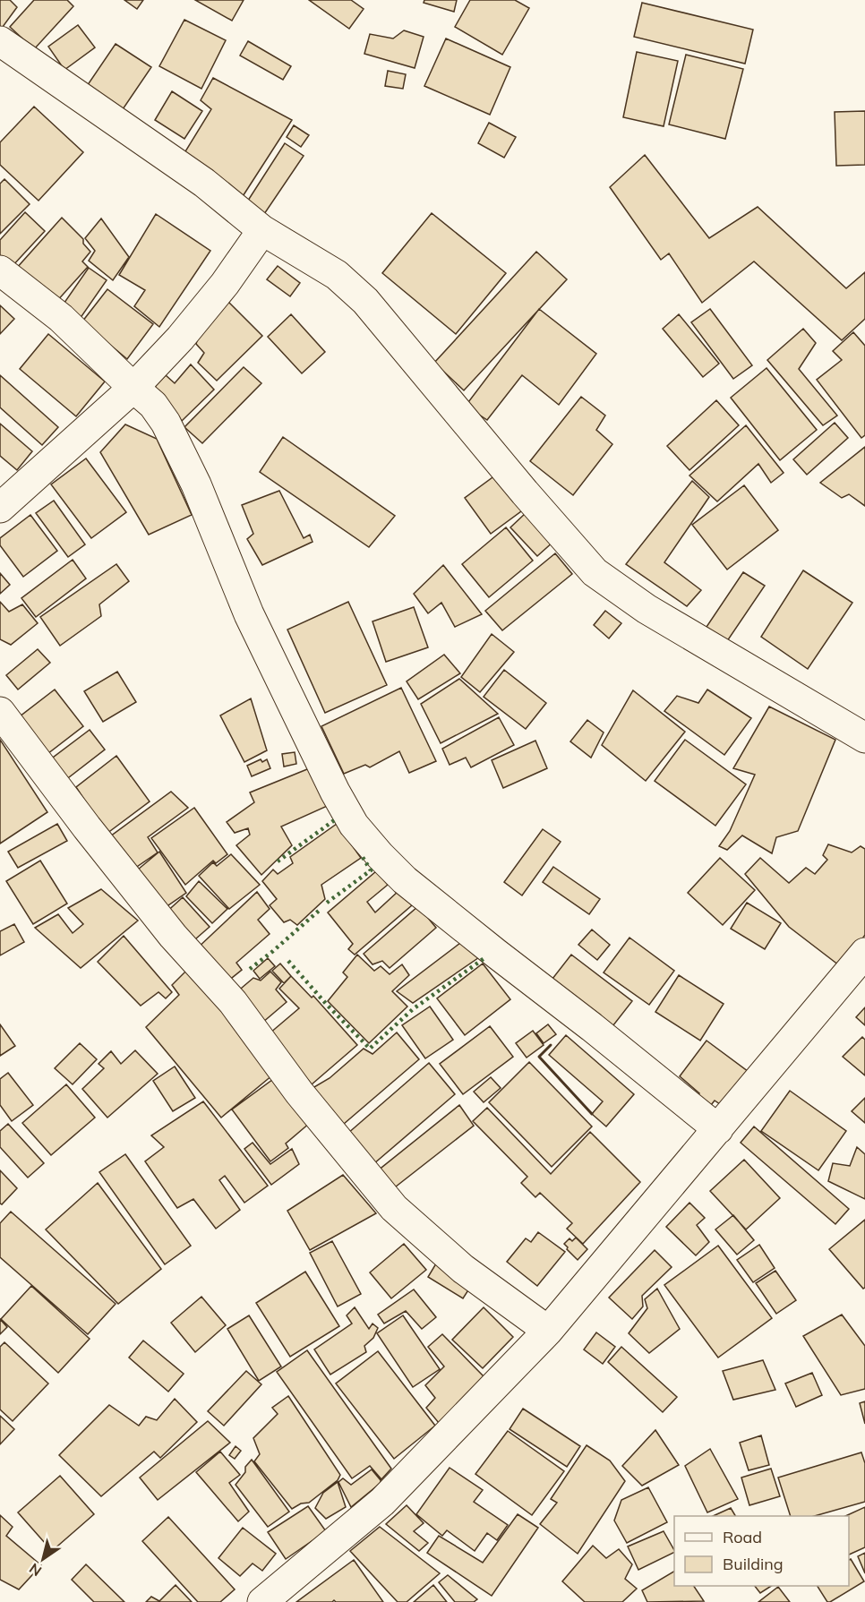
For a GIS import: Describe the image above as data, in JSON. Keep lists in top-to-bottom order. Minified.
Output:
{"legend":["Road","Building"],"north":"bottom left"}
